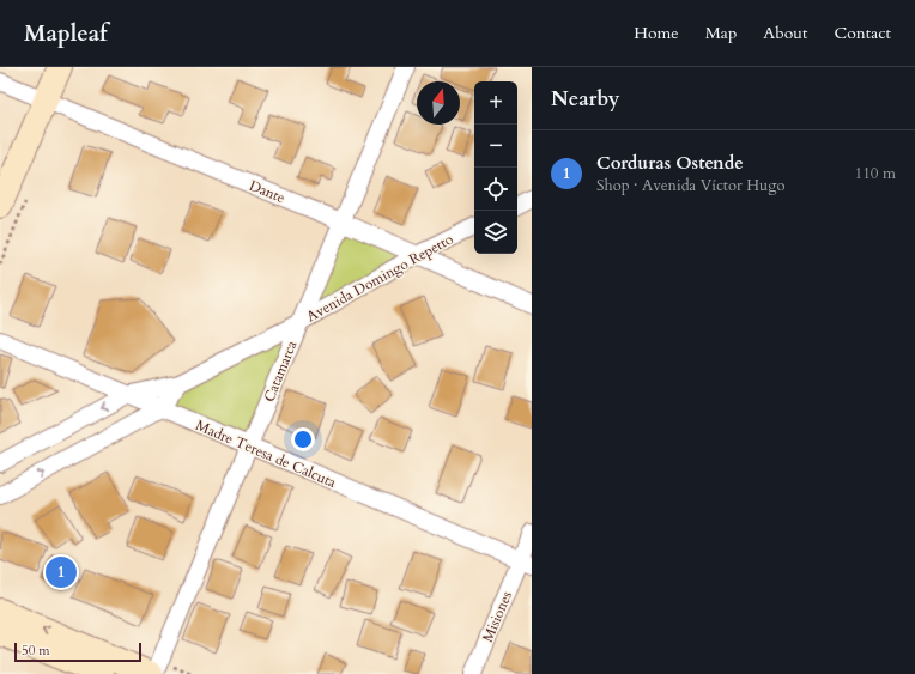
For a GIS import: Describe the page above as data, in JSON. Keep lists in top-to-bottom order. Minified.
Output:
{"streets":{"street":["Dante","Avenida Domingo Repetto","Catamarca","Madre Teresa de Calcuta","Misiones"]},"crossings":[["Dante","Avenida Domingo Repetto"],["Dante","Catamarca"],["Avenida Domingo Repetto","Catamarca"],["Avenida Domingo Repetto","Madre Teresa de Calcuta"],["Catamarca","Madre Teresa de Calcuta"],["Madre Teresa de Calcuta","Misiones"]],"scale_bar":"50 m","north":"top","page":{"header":"Mapleaf","nav":["Home","Map","About","Contact"],"heading":"Nearby","map_buttons":["+","−"],"list":[{"mark":"1","name":"Corduras Ostende","note":"Shop · Avenida Víctor Hugo","value":"110 m"}],"pins":"1","scale":"50 m"}}
